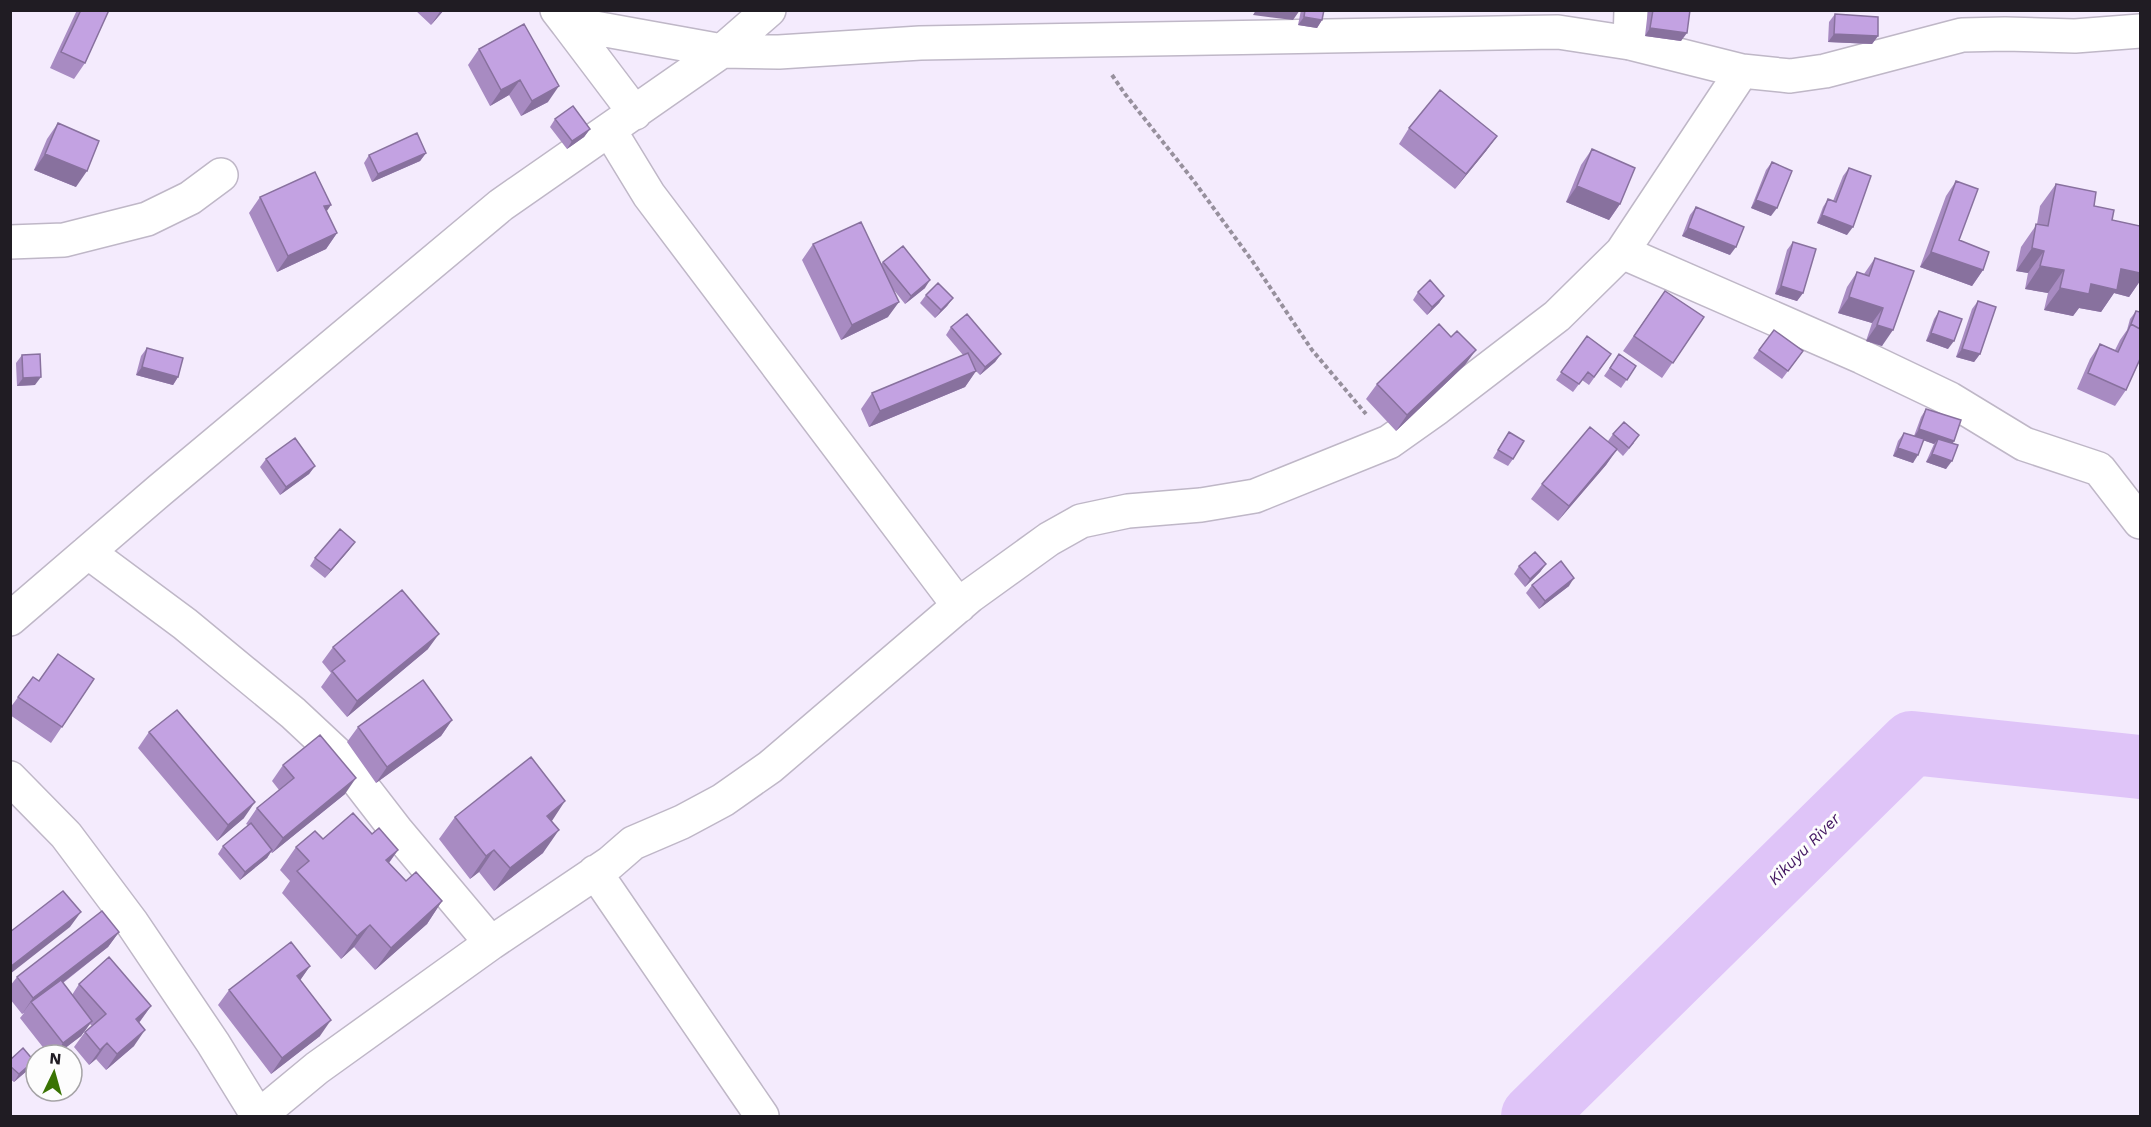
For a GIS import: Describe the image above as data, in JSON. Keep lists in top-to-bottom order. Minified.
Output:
{"water":["Kikuyu River"],"north":"top"}
